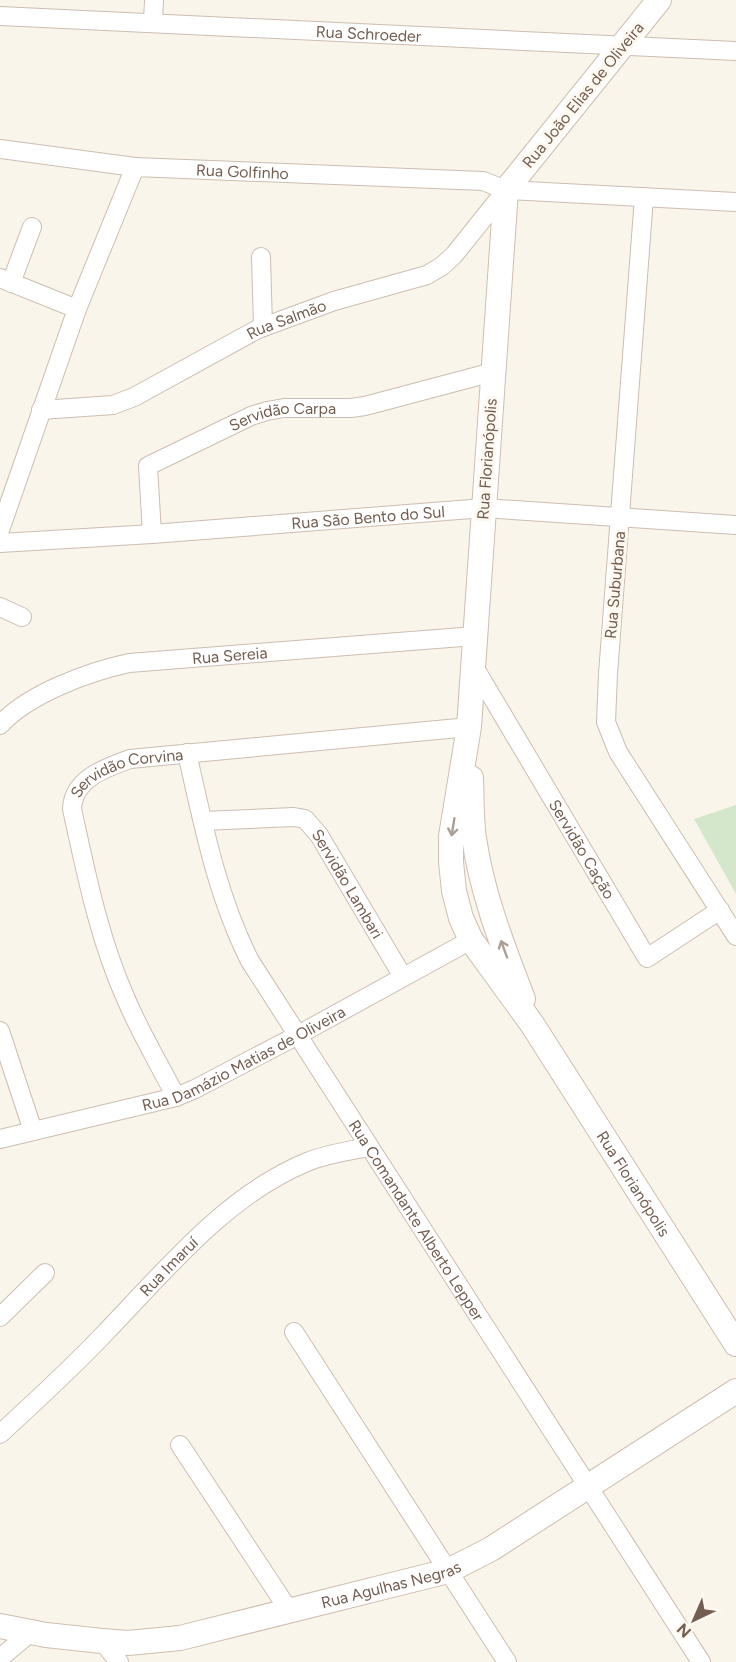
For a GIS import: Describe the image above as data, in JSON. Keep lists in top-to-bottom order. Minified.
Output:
{"streets":{"street":["Rua Schroeder","Rua João Elias de Oliveira","Rua Golfinho","Rua Salmão","Servidão Carpa","Rua Florianópolis","Rua São Bento do Sul","Rua Suburbana","Rua Sereia","Servidão Corvina","Servidão Cação","Servidão Lambari","Rua Damázio Matias de Oliveira","Rua Comandante Alberto Lepper","Rua Imaruí","Rua Agulhas Negras"]},"crossings":[["Rua Schroeder","Rua João Elias de Oliveira"],["Rua João Elias de Oliveira","Rua Golfinho"],["Rua João Elias de Oliveira","Rua Salmão"],["Rua João Elias de Oliveira","Rua Florianópolis"],["Rua Golfinho","Rua Salmão"],["Rua Golfinho","Rua Florianópolis"],["Rua Golfinho","Rua Suburbana"],["Rua Salmão","Rua Florianópolis"],["Servidão Carpa","Rua Florianópolis"],["Servidão Carpa","Rua São Bento do Sul"],["Rua Florianópolis","Rua São Bento do Sul"],["Rua Florianópolis","Rua Sereia"],["Rua Florianópolis","Servidão Corvina"],["Rua Florianópolis","Servidão Cação"],["Rua Florianópolis","Rua Damázio Matias de Oliveira"],["Rua São Bento do Sul","Rua Suburbana"],["Rua Suburbana","Servidão Cação"],["Servidão Corvina","Rua Damázio Matias de Oliveira"],["Servidão Corvina","Rua Comandante Alberto Lepper"],["Servidão Lambari","Rua Damázio Matias de Oliveira"],["Servidão Lambari","Rua Comandante Alberto Lepper"],["Rua Damázio Matias de Oliveira","Rua Comandante Alberto Lepper"],["Rua Comandante Alberto Lepper","Rua Imaruí"],["Rua Comandante Alberto Lepper","Rua Agulhas Negras"]],"north":"bottom left"}
